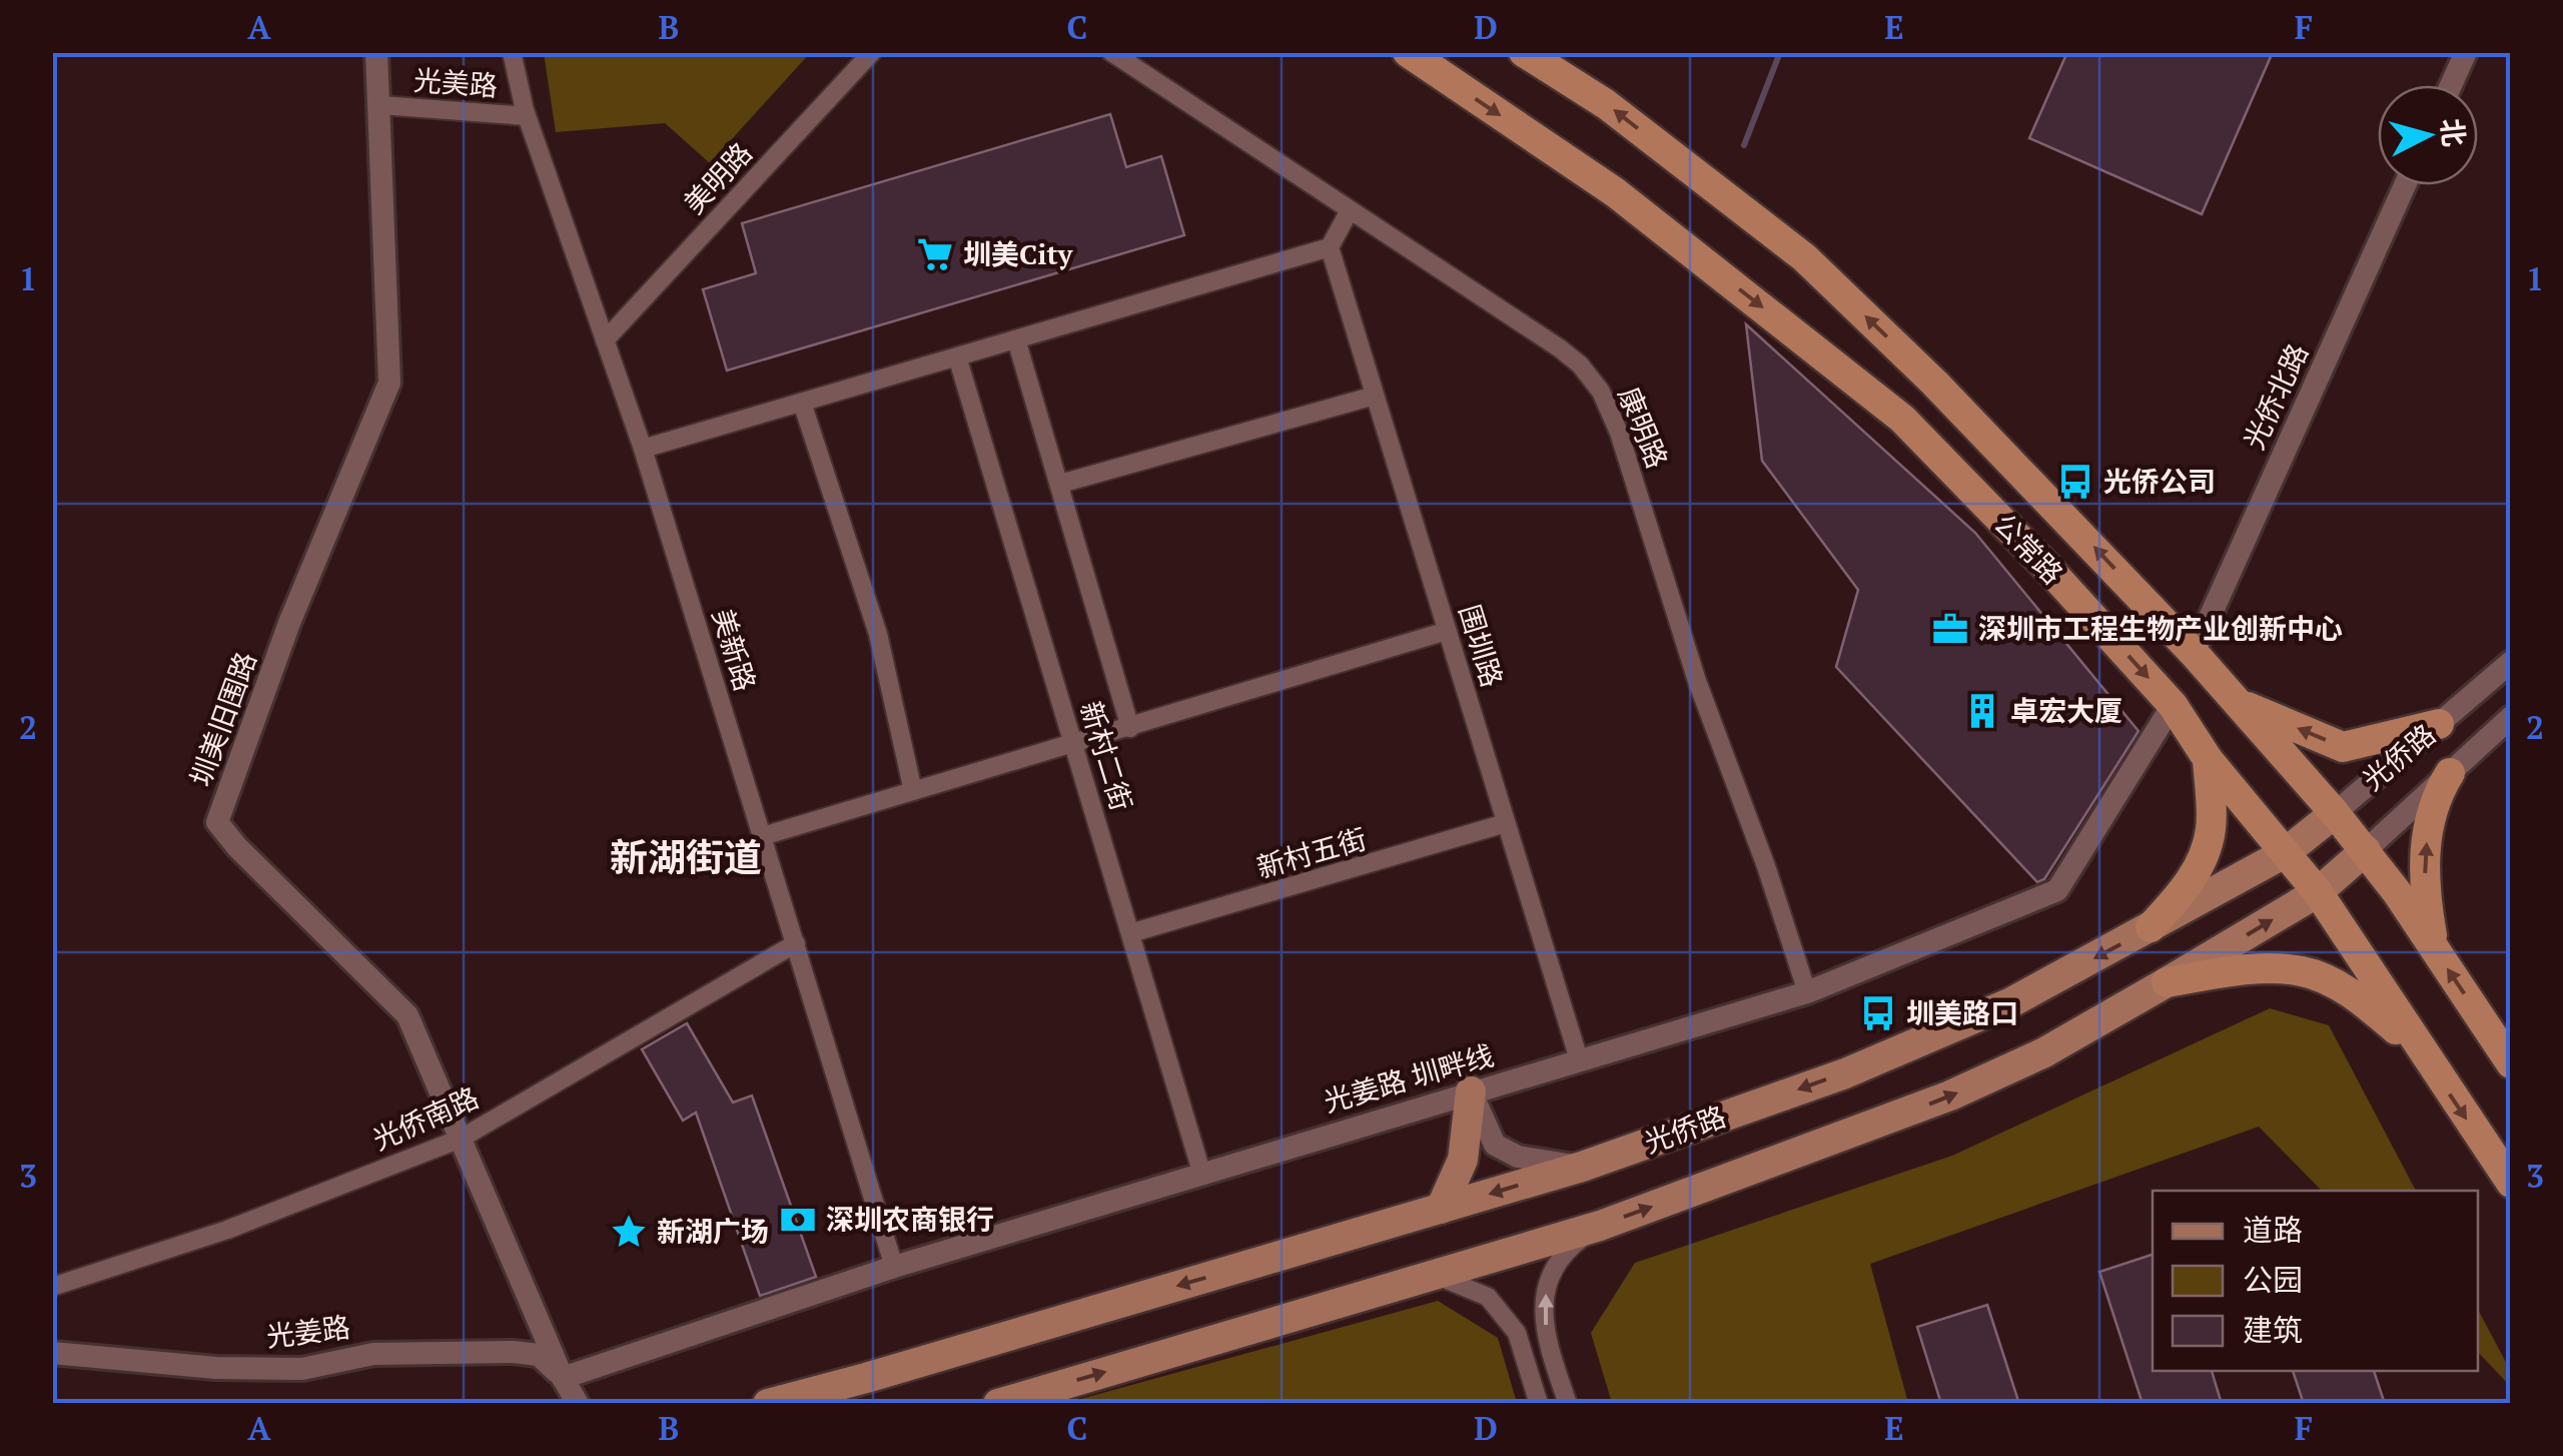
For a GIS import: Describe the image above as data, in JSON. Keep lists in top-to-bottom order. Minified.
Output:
{"streets":{"highway":["公常路"],"main road":["光侨路"],"street":["光美路","美明路","光侨北路","康明路","围圳路","美新路","圳美旧围路","新村二街","新村五街","光姜路 圳畔线","光侨南路","光姜路"]},"crossings":[["光美路","美新路"],["光美路","圳美旧围路"],["美明路","美新路"],["光侨北路","公常路"],["康明路","光姜路 圳畔线"],["公常路","光侨路"],["公常路","光姜路 圳畔线"],["围圳路","新村五街"],["围圳路","光姜路 圳畔线"],["美新路","光姜路 圳畔线"],["美新路","光侨南路"],["圳美旧围路","光姜路 圳畔线"],["圳美旧围路","光侨南路"],["圳美旧围路","光姜路"],["新村二街","新村五街"],["新村二街","光姜路 圳畔线"],["光姜路 圳畔线","光姜路"]],"districts":["新湖街道"],"places":{"supermarket":["圳美City"],"bus stop":["光侨公司","圳美路口"],"office":["深圳市工程生物产业创新中心"],"building":["卓宏大厦"],"bank":["深圳农商银行"],"place":["新湖广场"]},"legend":["道路","公园","建筑"],"north":"right","grid":{"columns":["A","B","C","D","E","F"],"rows":["1","2","3"]}}
